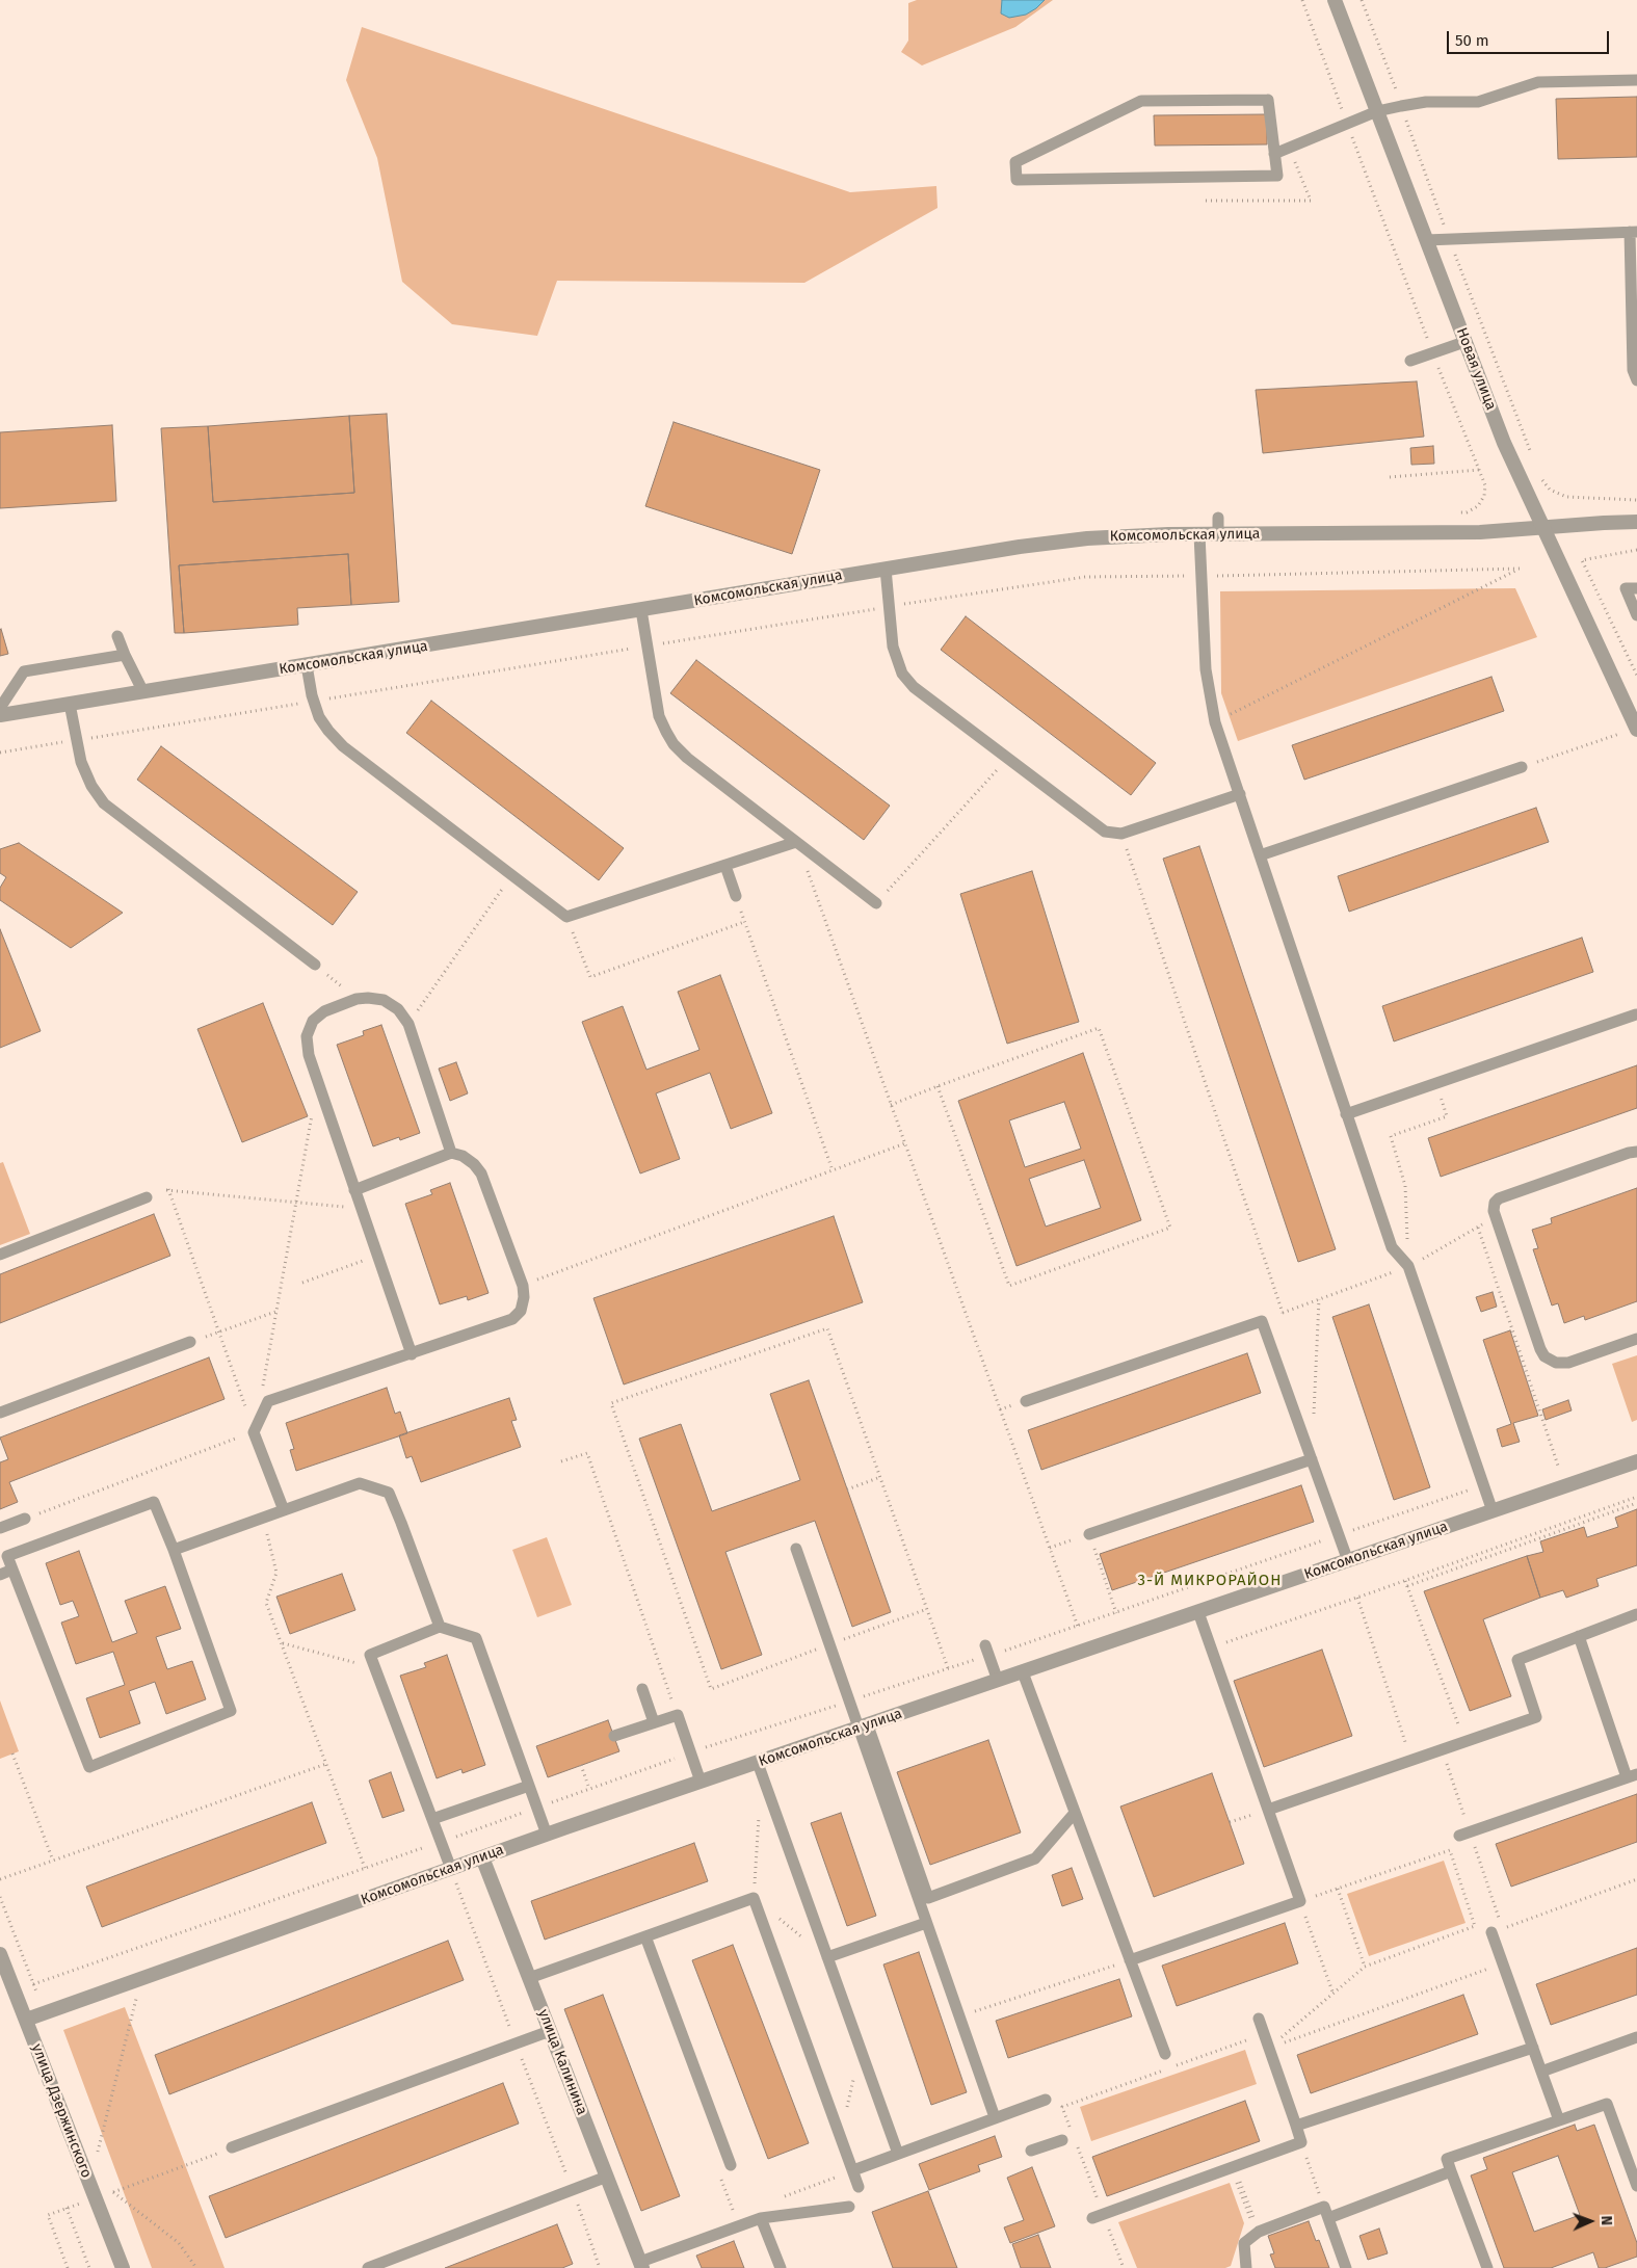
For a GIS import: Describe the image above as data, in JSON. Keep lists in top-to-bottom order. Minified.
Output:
{"streets":{"street":["Новая улица","Комсомольская улица","улица Калинина","улица Дзержинского"]},"crossings":[["Новая улица","Комсомольская улица"],["Комсомольская улица","улица Калинина"],["Комсомольская улица","улица Дзержинского"]],"districts":["3-Й МИКРОРАЙОН"],"scale_bar":"50 m","north":"right"}
